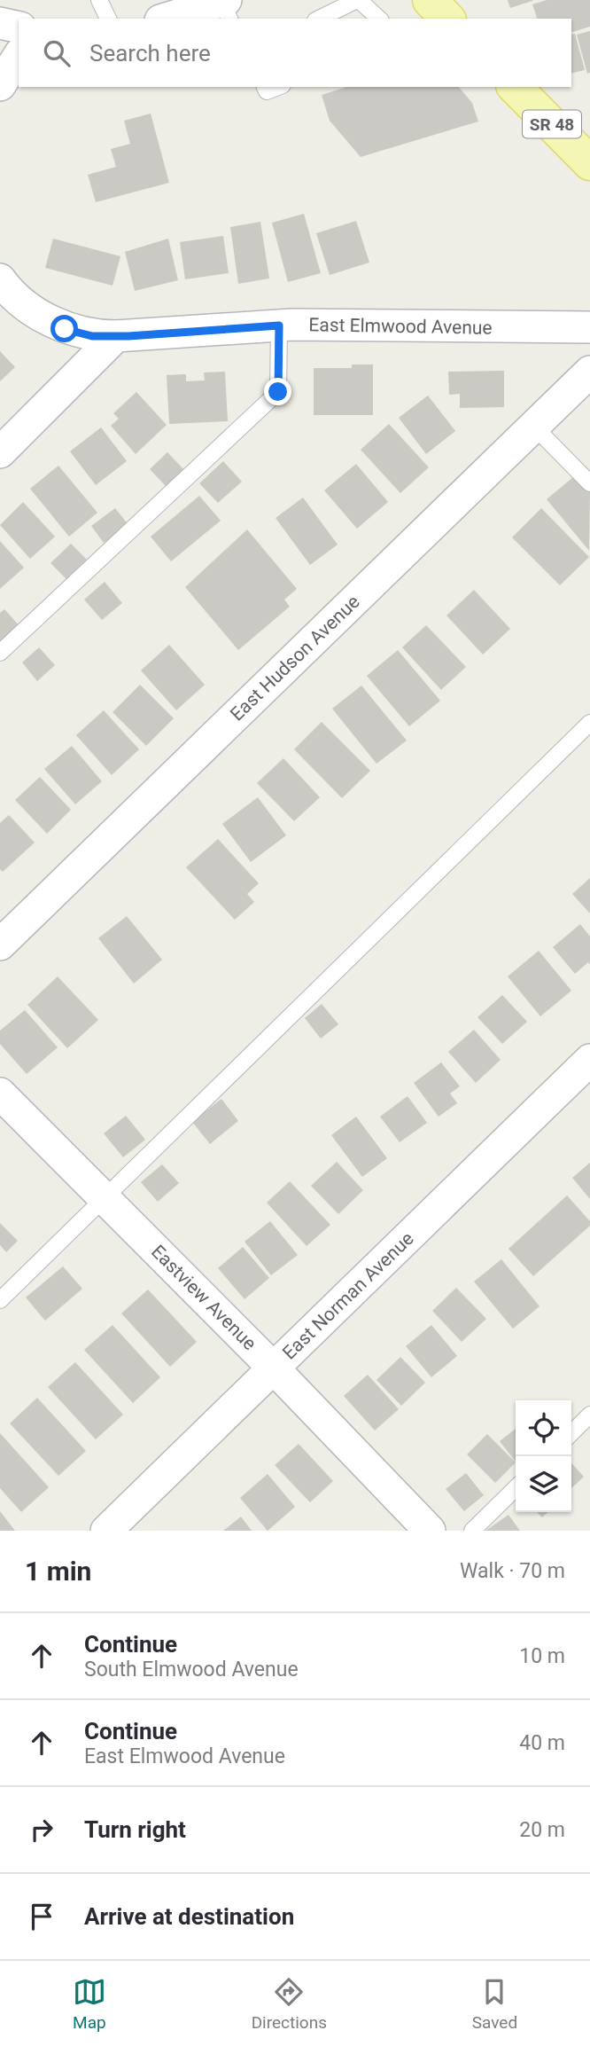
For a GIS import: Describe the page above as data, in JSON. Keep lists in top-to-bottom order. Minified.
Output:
{"streets":{"main road":["SR 48"],"street":["East Elmwood Avenue","East Hudson Avenue","East Norman Avenue","Eastview Avenue"]},"crossings":[["East Norman Avenue","Eastview Avenue"]],"page":{"search":"Search here","heading":["1 min","Walk · 70 m"],"list":[["Continue","South Elmwood Avenue","10 m"],["Continue","East Elmwood Avenue","40 m"],["Turn right","20 m"],"Arrive at destination"],"nav":["Map","Directions","Saved"]}}
